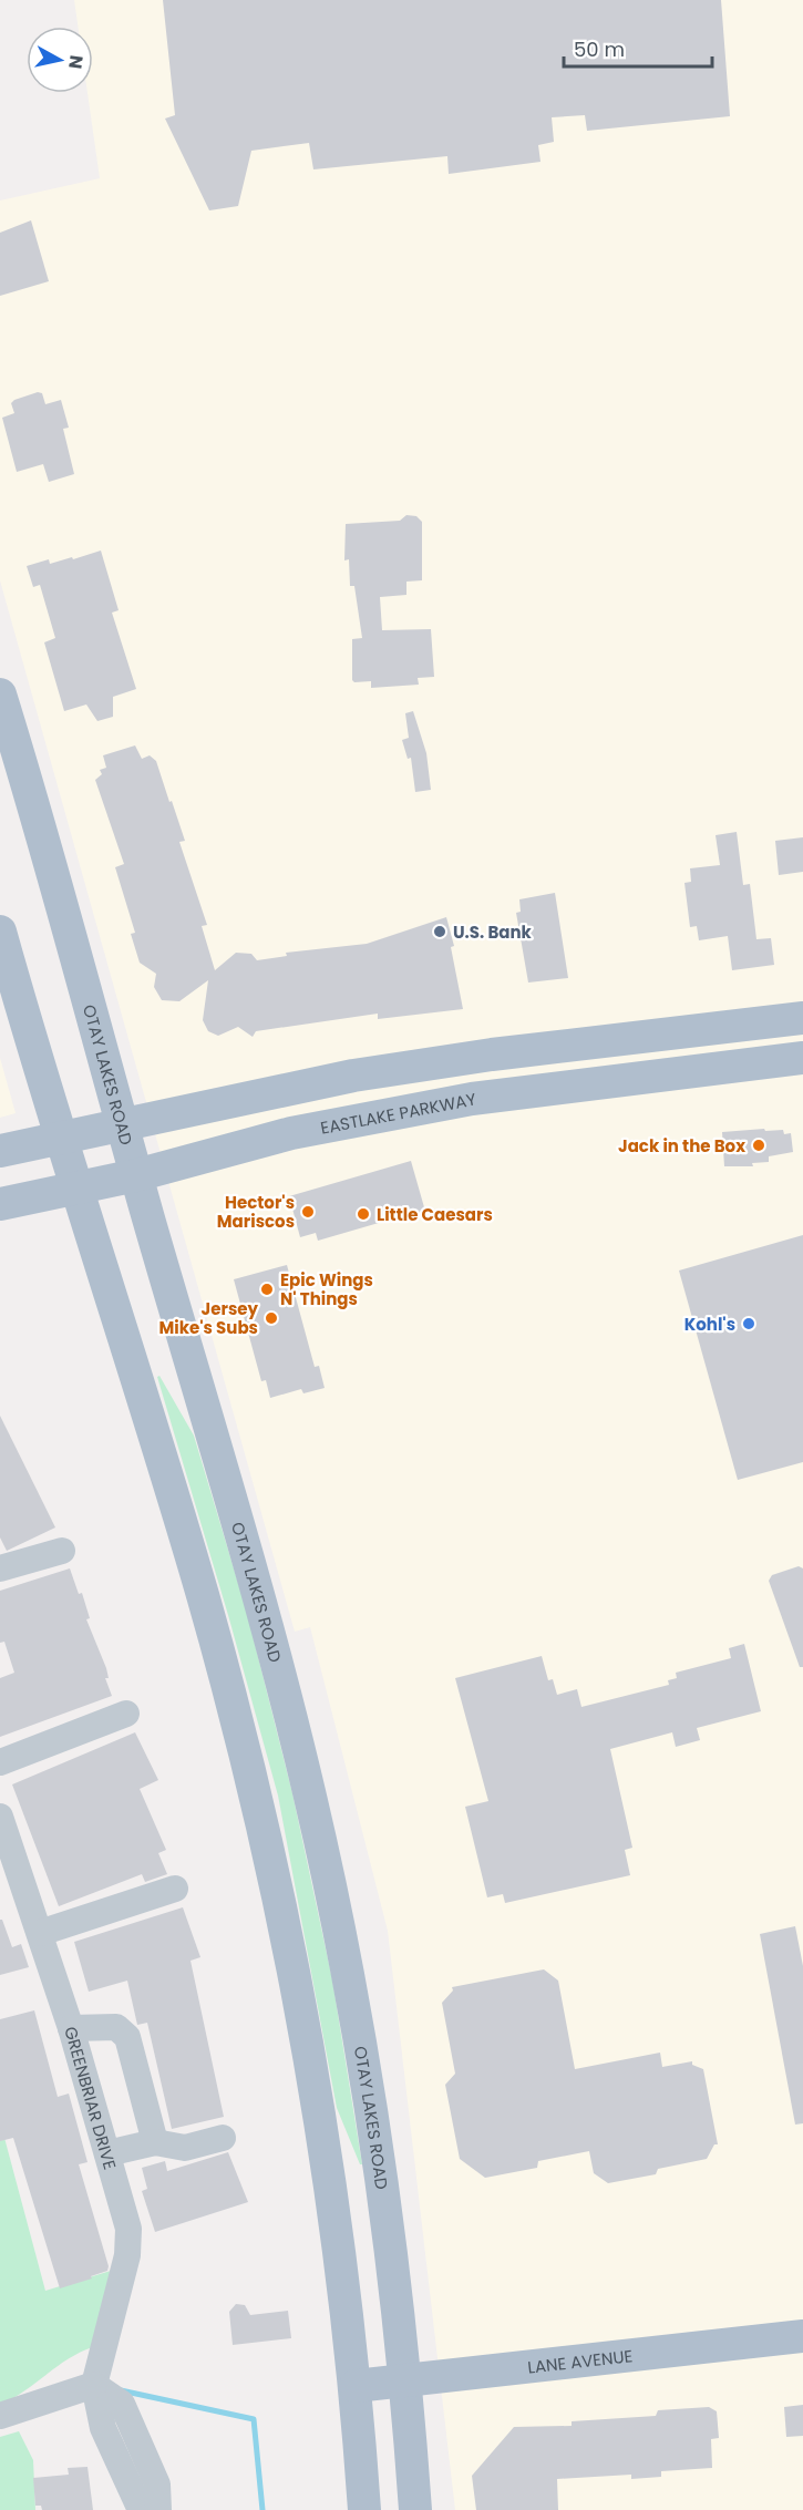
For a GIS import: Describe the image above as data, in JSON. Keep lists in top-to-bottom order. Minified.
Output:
{"streets":{"main road":["OTAY LAKES ROAD","EASTLAKE PARKWAY","LANE AVENUE"],"street":["GREENBRIAR DRIVE"]},"crossings":[["OTAY LAKES ROAD","EASTLAKE PARKWAY"],["OTAY LAKES ROAD","LANE AVENUE"]],"places":["U.S. Bank","Jack in the Box","Hector's Mariscos","Little Caesars","Epic Wings N' Things","Jersey Mike's Subs","Kohl's"],"scale_bar":"50 m","north":"right"}
